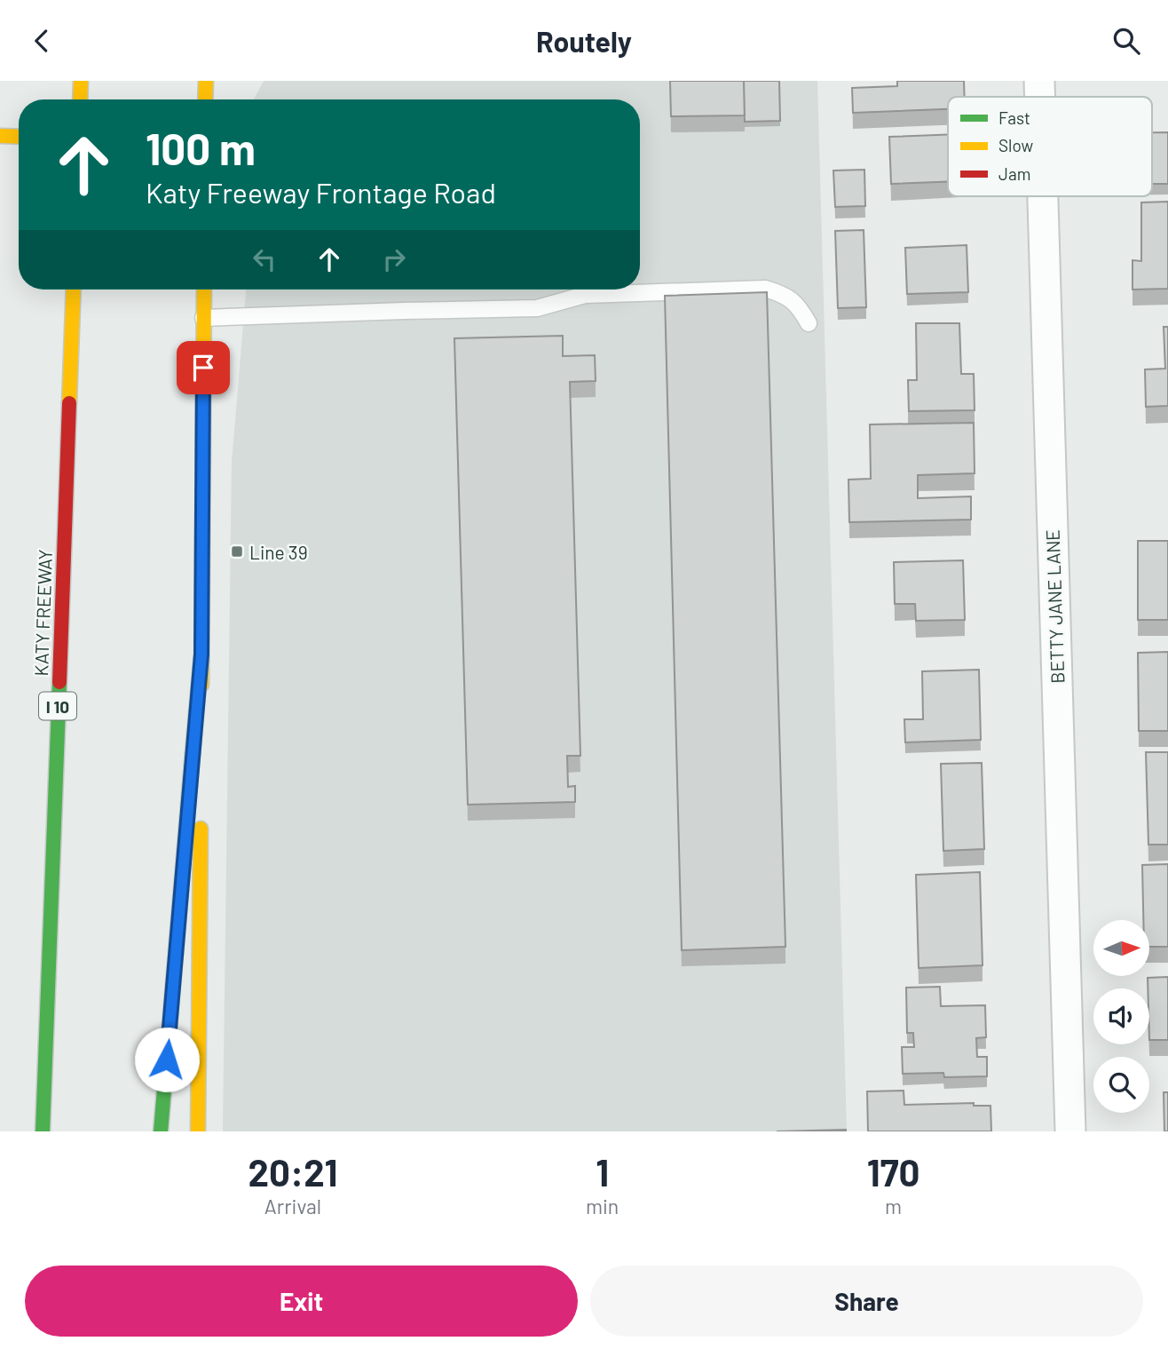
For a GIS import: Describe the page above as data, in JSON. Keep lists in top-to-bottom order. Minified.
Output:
{"streets":{"main road":["KATY FREEWAY","I 10"],"street":["BETTY JANE LANE"]},"places":{"transit":["Line 39"]},"legend":["Fast","Slow","Jam"],"north":"right","page":{"header":"Routely","turn":["100 m","Katy Freeway Frontage Road"],"eta":["20:21","Arrival","1","min","170","m"],"buttons":["Exit","Share"]}}
